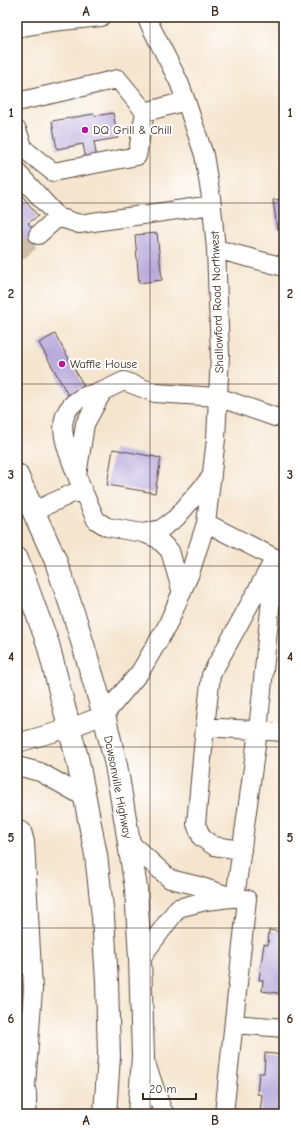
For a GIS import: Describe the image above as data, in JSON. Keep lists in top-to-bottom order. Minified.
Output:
{"streets":{"main road":["Dawsonville Highway"],"street":["Shallowford Road Northwest"]},"crossings":[["Shallowford Road Northwest","Dawsonville Highway"]],"places":["DQ Grill & Chill","Waffle House"],"scale_bar":"20 m","grid":{"columns":["A","B"],"rows":["1","2","3","4","5","6"]}}
